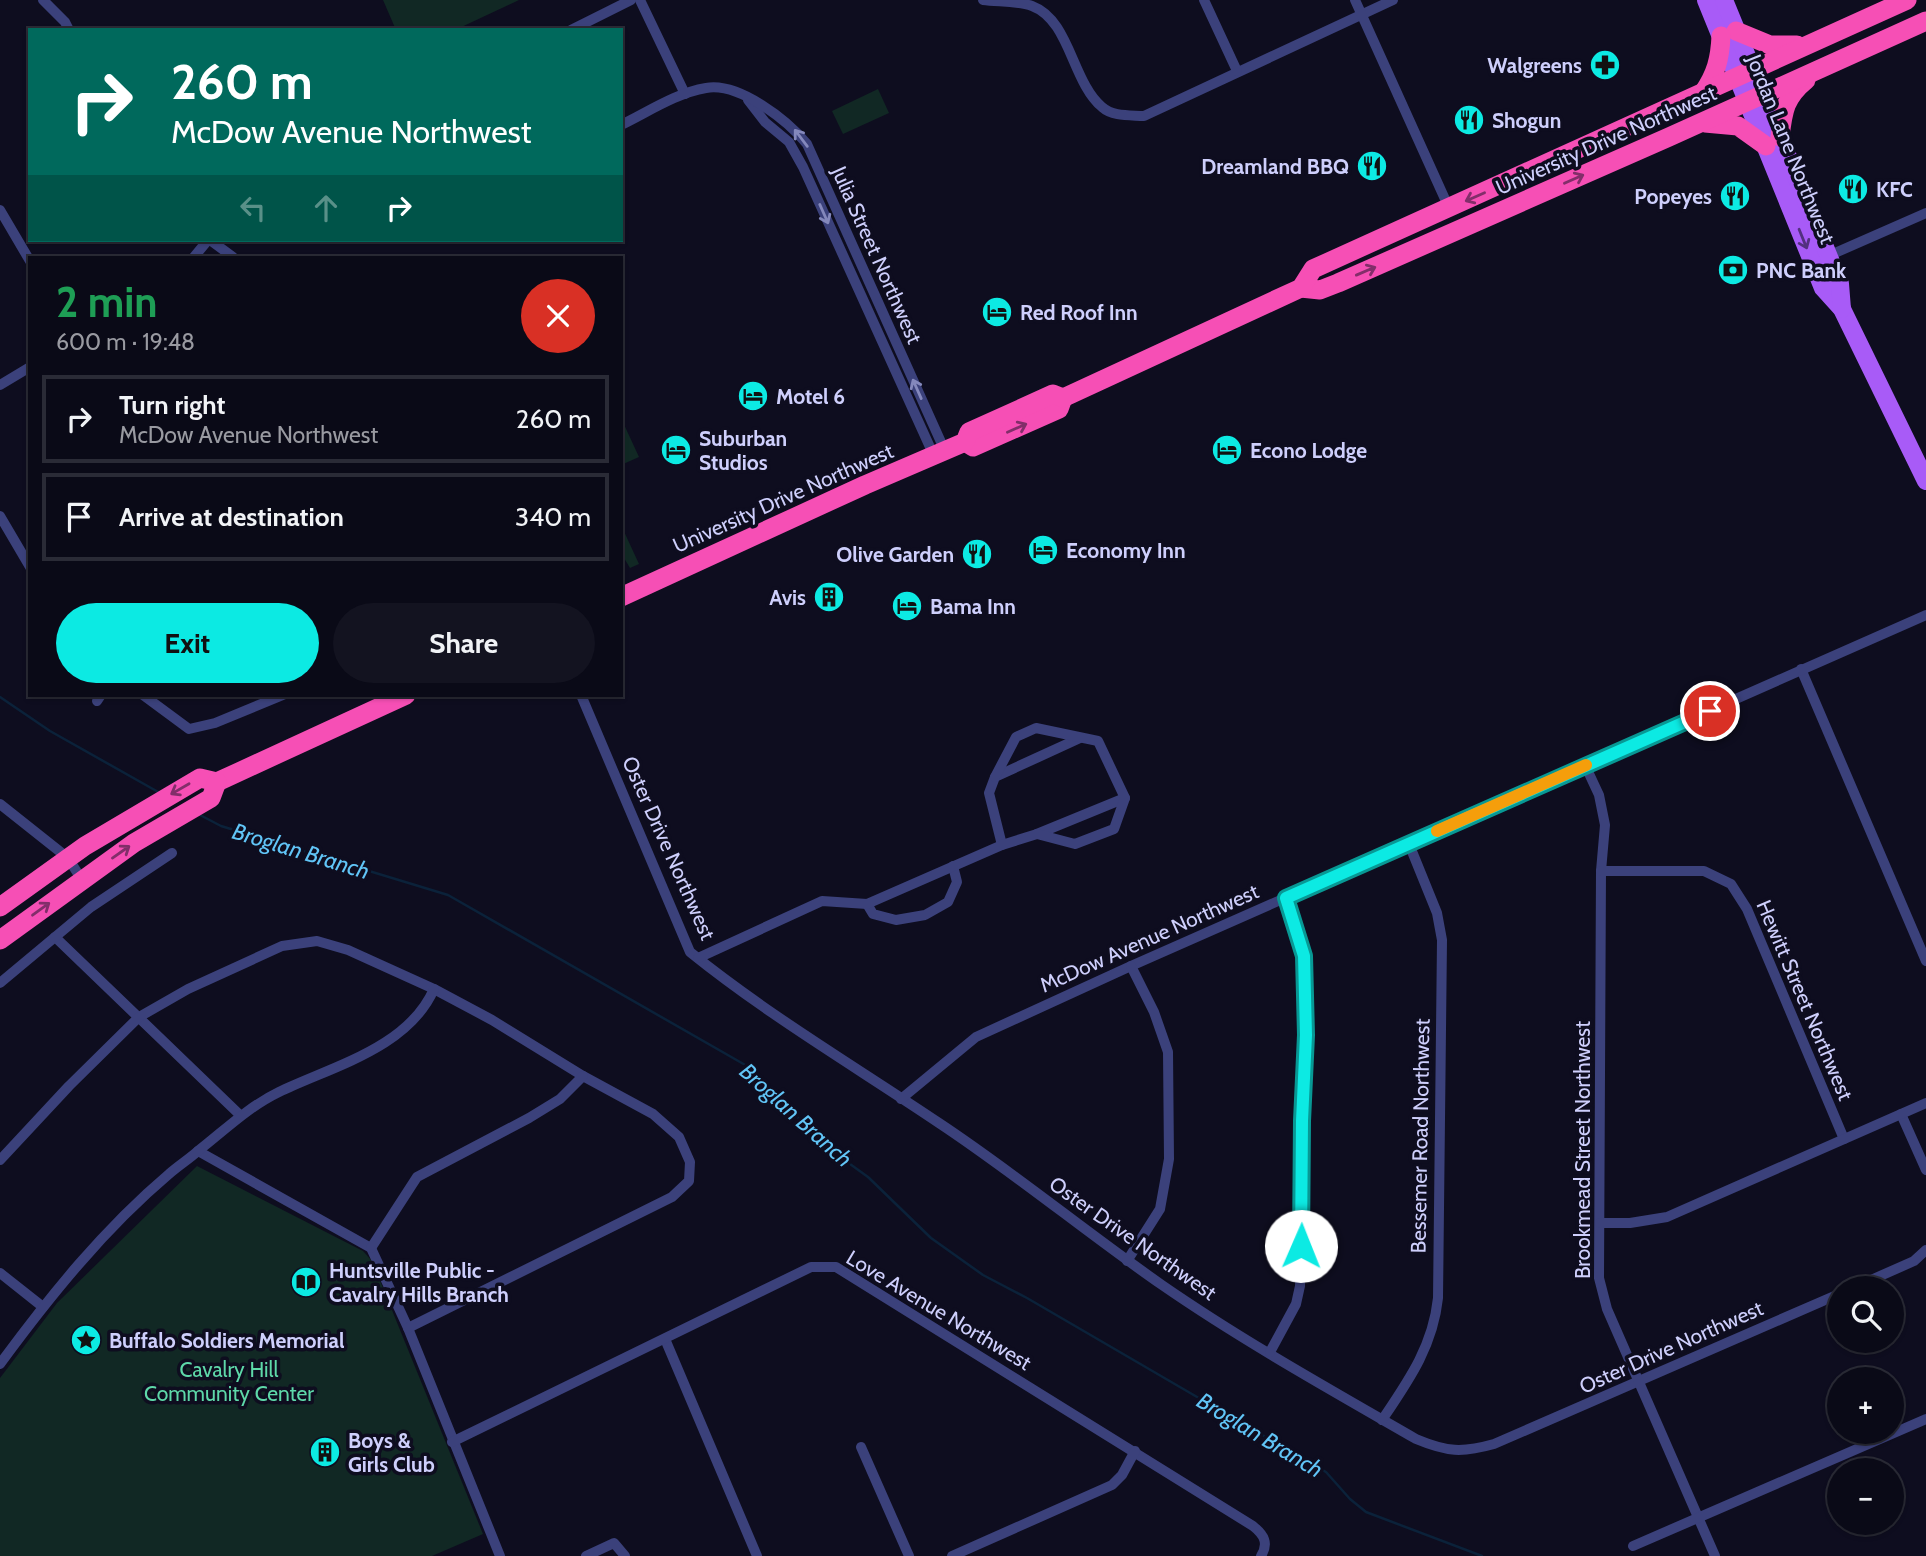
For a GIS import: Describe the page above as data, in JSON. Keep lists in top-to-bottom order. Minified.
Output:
{"streets":{"highway":["University Drive Northwest"],"main road":["Jordan Lane Northwest"],"street":["Julia Street Northwest","Oster Drive Northwest","McDow Avenue Northwest","Hewitt Street Northwest","Bessemer Road Northwest","Brookmead Street Northwest","Love Avenue Northwest"]},"crossings":[["University Drive Northwest","Jordan Lane Northwest"],["University Drive Northwest","Julia Street Northwest"],["Oster Drive Northwest","McDow Avenue Northwest"],["Oster Drive Northwest","Bessemer Road Northwest"],["Oster Drive Northwest","Brookmead Street Northwest"],["McDow Avenue Northwest","Bessemer Road Northwest"],["McDow Avenue Northwest","Brookmead Street Northwest"],["Hewitt Street Northwest","Brookmead Street Northwest"]],"water":["Broglan Branch"],"parks":["Cavalry Hill Community Center"],"places":{"pharmacy":["Walgreens"],"restaurant":["Shogun","Dreamland BBQ","KFC","Popeyes","Olive Garden"],"bank":["PNC Bank"],"hotel":["Red Roof Inn","Motel 6","Suburban Studios","Econo Lodge","Economy Inn","Bama Inn"],"building":["Avis","Boys & Girls Club"],"library":["Huntsville Public - Cavalry Hills Branch"],"place":["Buffalo Soldiers Memorial"]},"page":{"turn":["260 m","McDow Avenue Northwest"],"heading":["2 min","600 m · 19:48"],"list":[{"name":"Turn right","note":"McDow Avenue Northwest","value":"260 m"},{"name":"Arrive at destination","value":"340 m"}],"buttons":["Exit","Share"],"map_buttons":["+","−"]}}
